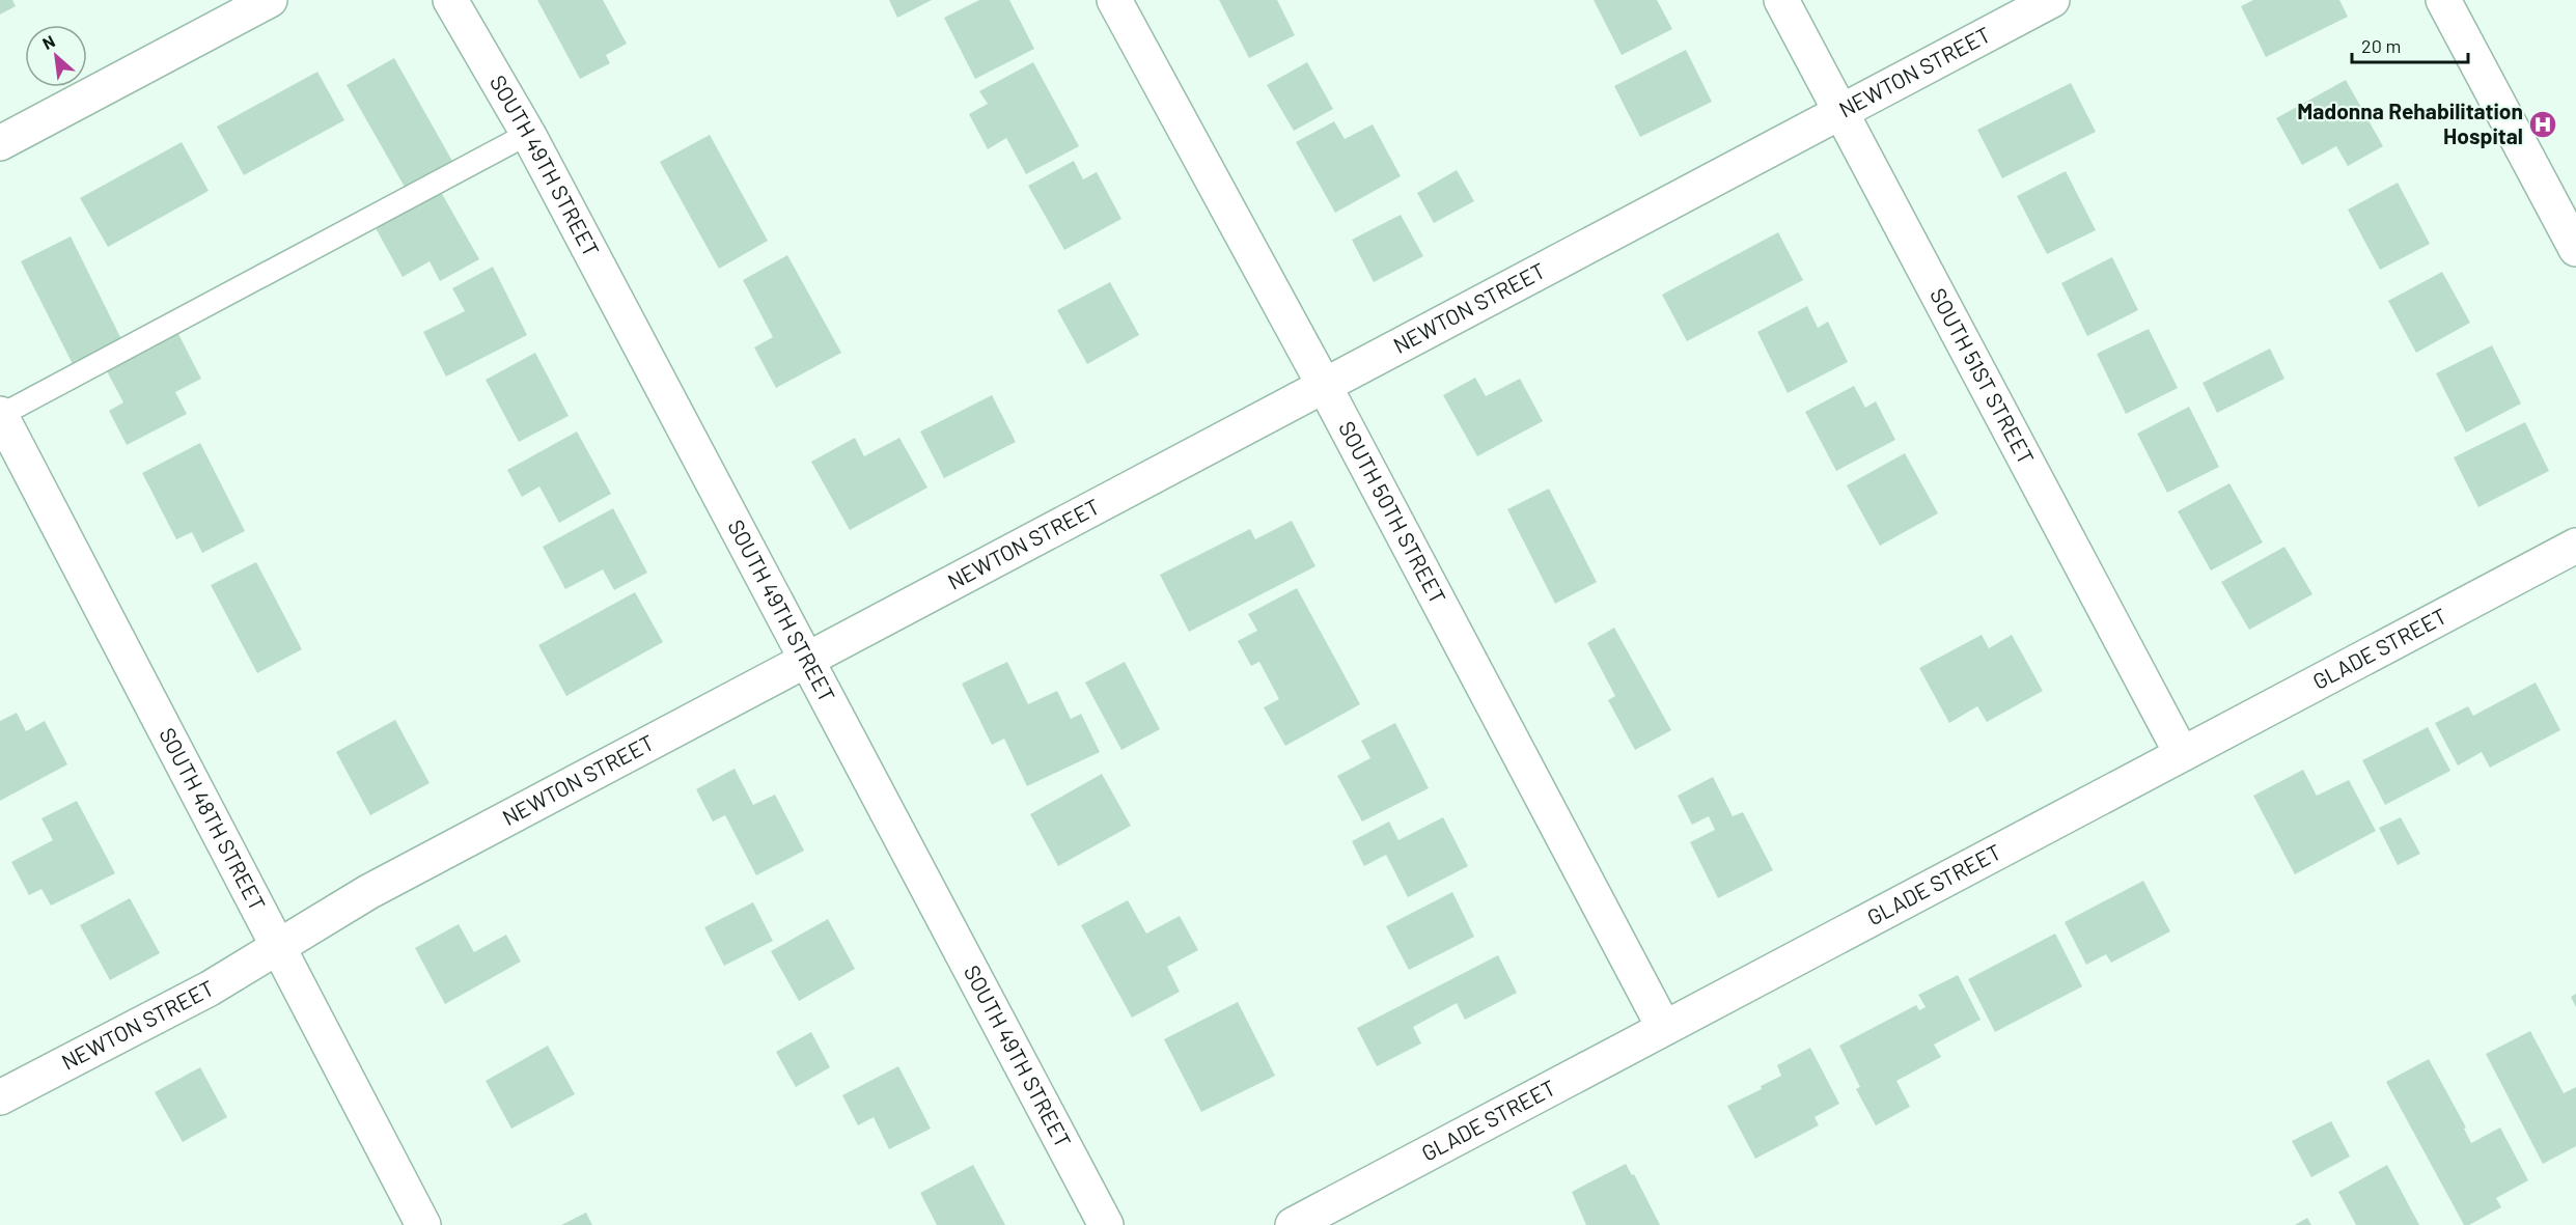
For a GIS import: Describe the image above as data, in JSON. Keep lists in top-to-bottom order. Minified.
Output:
{"streets":{"street":["NEWTON STREET","SOUTH 49TH STREET","SOUTH 51ST STREET","SOUTH 50TH STREET","GLADE STREET","SOUTH 48TH STREET"]},"crossings":[["NEWTON STREET","SOUTH 49TH STREET"],["NEWTON STREET","SOUTH 51ST STREET"],["NEWTON STREET","SOUTH 50TH STREET"],["NEWTON STREET","SOUTH 48TH STREET"],["SOUTH 51ST STREET","GLADE STREET"],["SOUTH 50TH STREET","GLADE STREET"]],"places":{"hospital":["Madonna Rehabilitation Hospital"]},"scale_bar":"20 m","north":"top left"}
